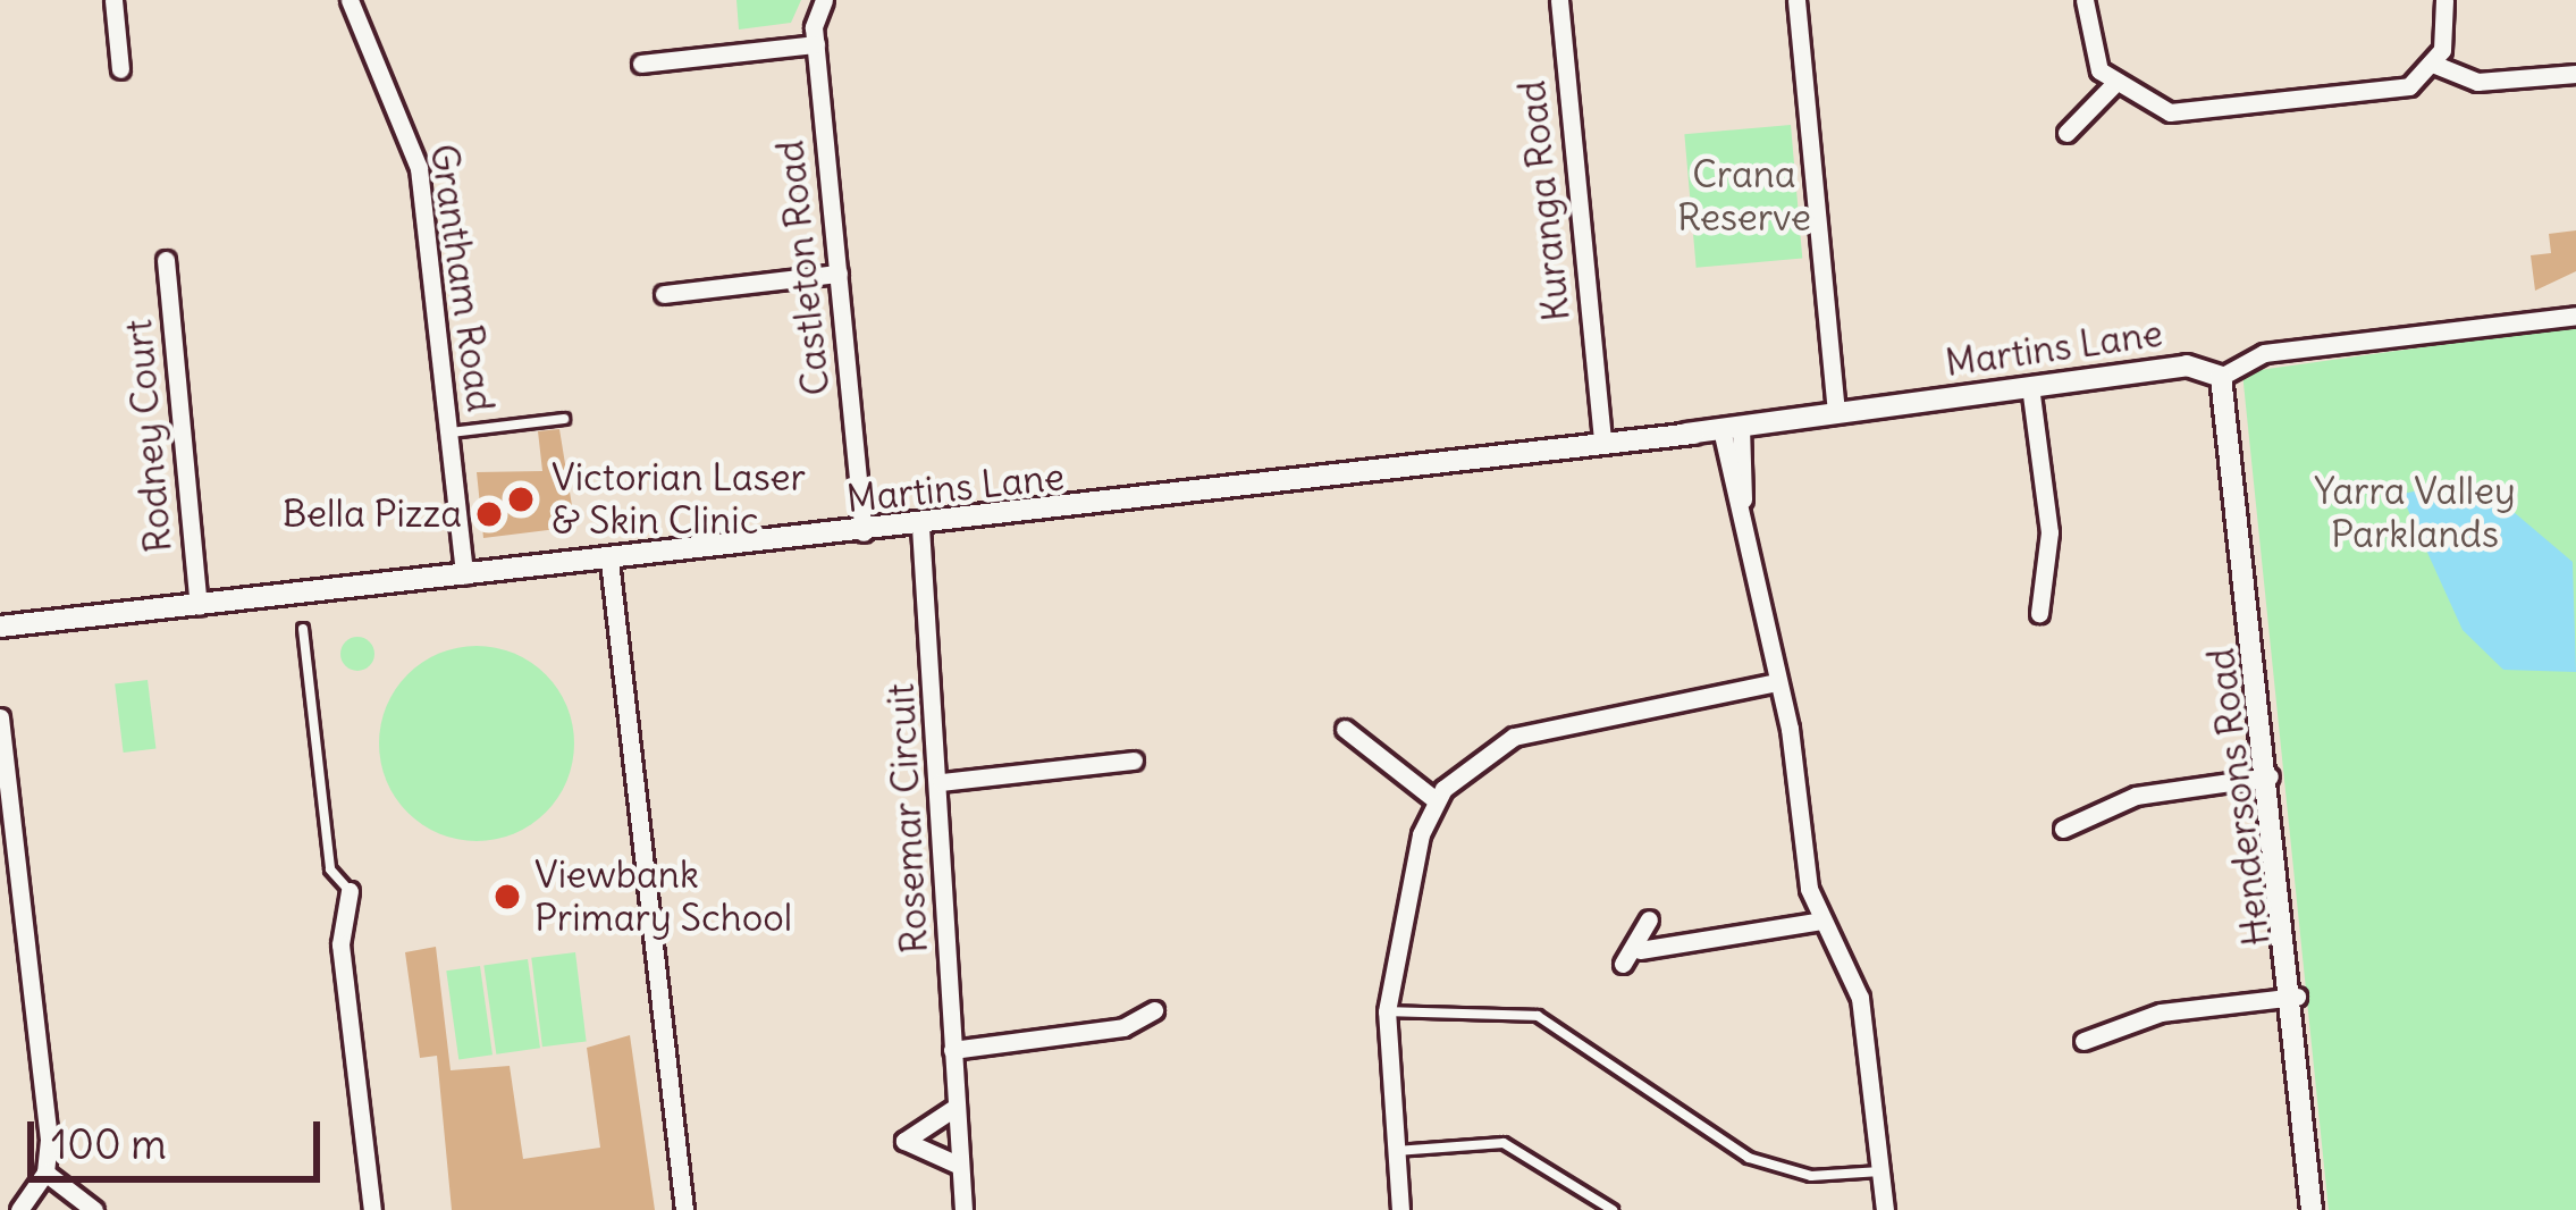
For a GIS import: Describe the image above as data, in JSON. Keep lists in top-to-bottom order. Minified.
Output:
{"streets":{"street":["Kuranga Road","Castleton Road","Grantham Road","Martins Lane","Rodney Court","Hendersons Road","Rosemar Circuit"]},"crossings":[["Kuranga Road","Martins Lane"],["Castleton Road","Martins Lane"],["Grantham Road","Martins Lane"],["Martins Lane","Rodney Court"],["Martins Lane","Hendersons Road"],["Martins Lane","Rosemar Circuit"]],"parks":["Crana Reserve","Yarra Valley Parklands"],"places":["Victorian Laser & Skin Clinic","Bella Pizza","Viewbank Primary School"],"scale_bar":"100 m"}
